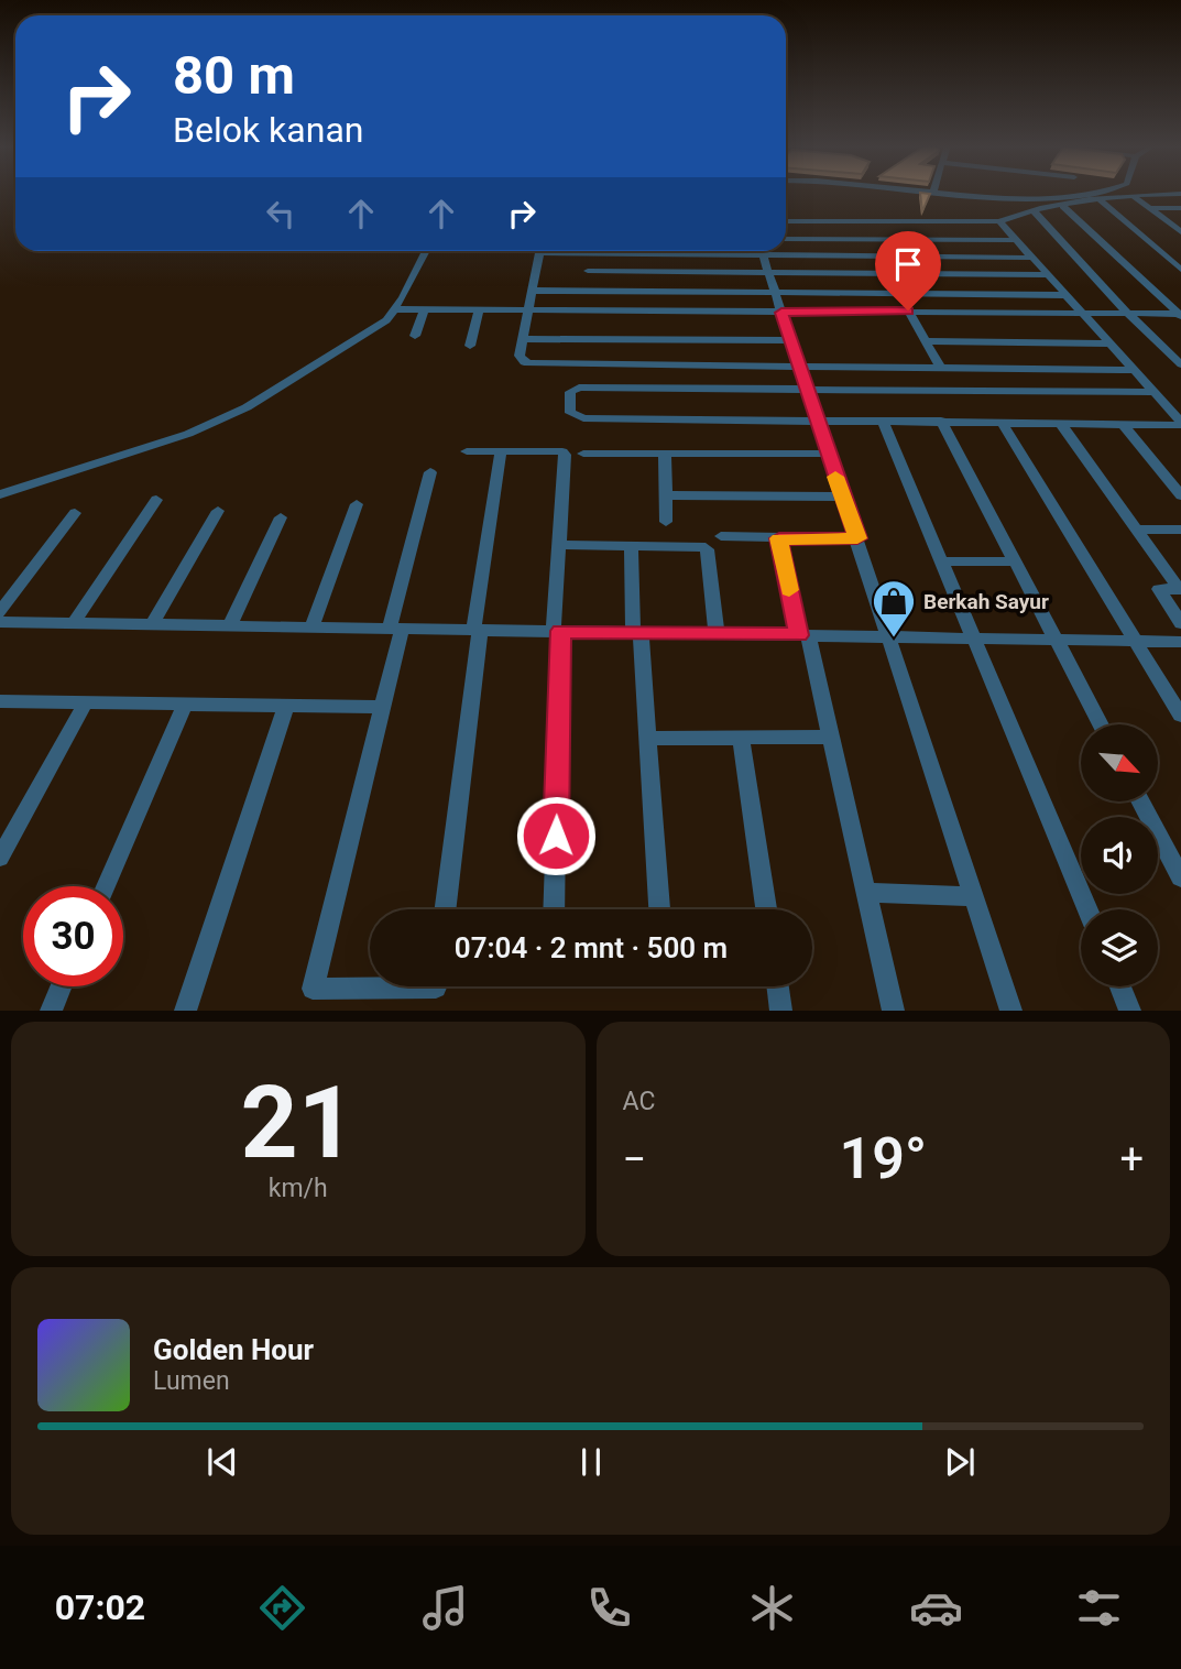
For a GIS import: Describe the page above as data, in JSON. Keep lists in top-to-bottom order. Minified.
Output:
{"places":{"shop":["Berkah Sayur"]},"north":"bottom right","page":{"turn":["80 m","Belok kanan"],"limit":"30","trip":"07:04 · 2 mnt · 500 m","tile":[["21","km/h"],"AC"],"heat":["−","19°","+"],"song":["Golden Hour","Lumen"],"tabs":"07:02"}}
